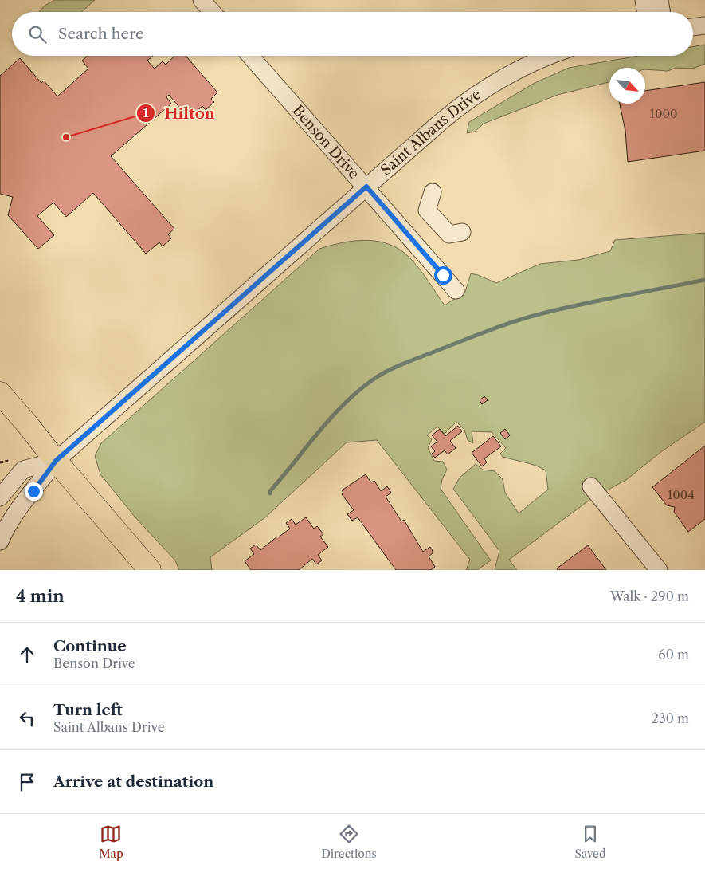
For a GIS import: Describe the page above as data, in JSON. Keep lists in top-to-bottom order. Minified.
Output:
{"streets":{"street":["Saint Albans Drive","Benson Drive"]},"crossings":[["Saint Albans Drive","Benson Drive"]],"places":["Hilton"],"house_numbers":["1000","1004"],"north":"bottom right","page":{"search":"Search here","heading":["4 min","Walk · 290 m"],"list":[["Continue","Benson Drive","60 m"],["Turn left","Saint Albans Drive","230 m"],"Arrive at destination"],"nav":["Map","Directions","Saved"]}}
